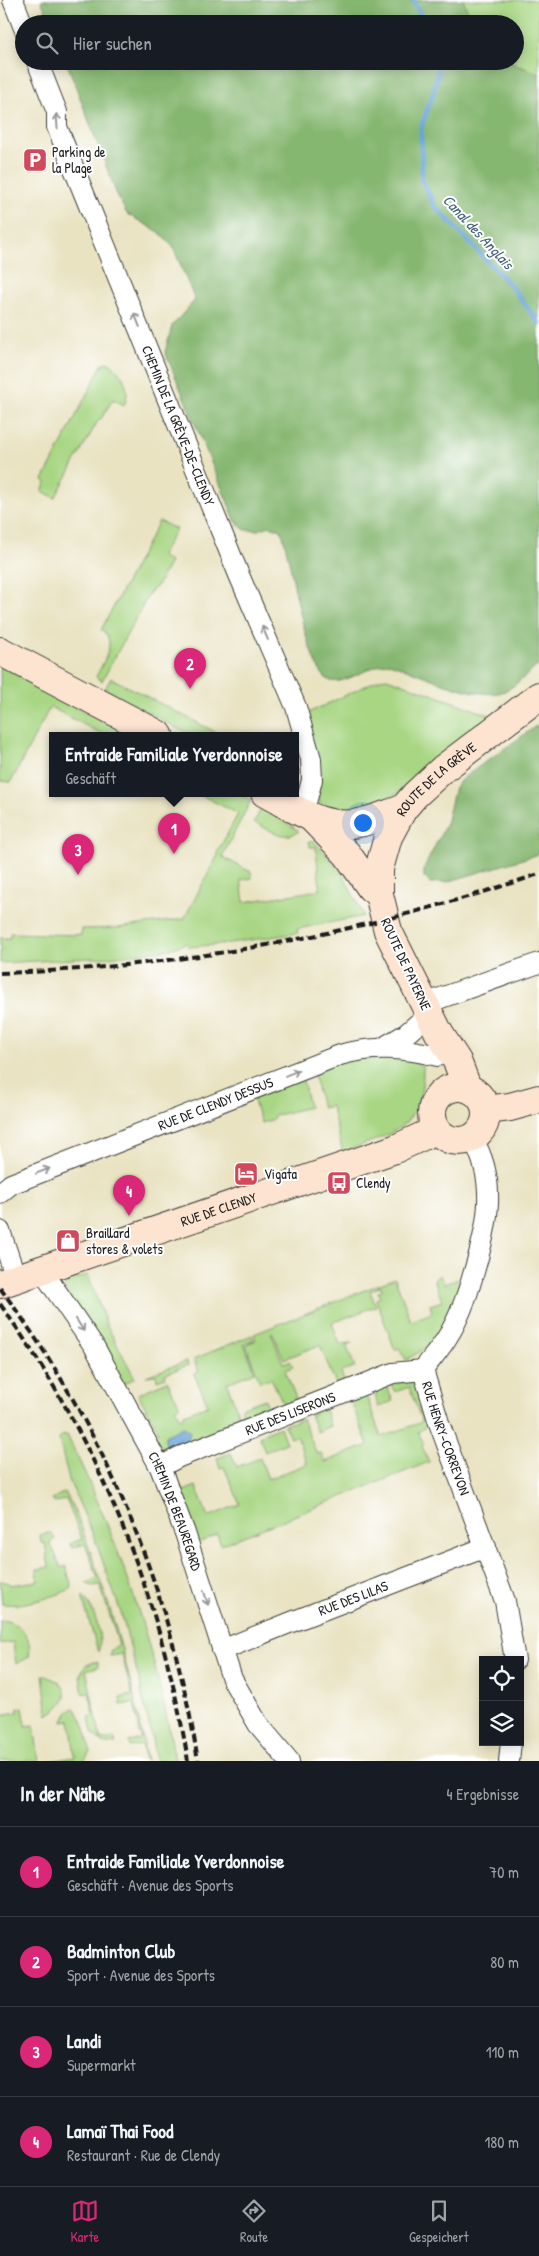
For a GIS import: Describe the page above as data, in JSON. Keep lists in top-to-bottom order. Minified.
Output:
{"streets":{"main road":["ROUTE DE LA GRÈVE","ROUTE DE PAYERNE","RUE DE CLENDY"],"street":["CHEMIN DE LA GRÈVE-DE-CLENDY","RUE DE CLENDY DESSUS","RUE DES LISERONS","RUE HENRY-CORREVON","CHEMIN DE BEAUREGARD","RUE DES LILAS"]},"crossings":[["ROUTE DE LA GRÈVE","ROUTE DE PAYERNE"],["ROUTE DE PAYERNE","RUE DE CLENDY DESSUS"],["ROUTE DE PAYERNE","RUE DE CLENDY"],["ROUTE DE PAYERNE","RUE HENRY-CORREVON"],["RUE DE CLENDY","RUE HENRY-CORREVON"],["RUE DE CLENDY","CHEMIN DE BEAUREGARD"],["RUE DES LISERONS","RUE HENRY-CORREVON"],["RUE DES LISERONS","CHEMIN DE BEAUREGARD"],["RUE HENRY-CORREVON","RUE DES LILAS"],["CHEMIN DE BEAUREGARD","RUE DES LILAS"]],"one_way":["CHEMIN DE LA GRÈVE-DE-CLENDY","RUE DE CLENDY DESSUS","CHEMIN DE BEAUREGARD"],"water":["Canal des Anglais"],"places":{"parking":["Parking de la Plage"],"hotel":["Vigata"],"bus stop":["Clendy"],"shop":["Braillard stores & volets"]},"page":{"search":"Hier suchen","pins":["2","1","3","4"],"popup":["Entraide Familiale Yverdonnoise","Geschäft"],"heading":["In der Nähe","4 Ergebnisse"],"list":[{"mark":"1","name":"Entraide Familiale Yverdonnoise","note":"Geschäft · Avenue des Sports","value":"70 m"},{"mark":"2","name":"Badminton Club","note":"Sport · Avenue des Sports","value":"80 m"},{"mark":"3","name":"Landi","note":"Supermarkt","value":"110 m"},{"mark":"4","name":"Lamaï Thai Food","note":"Restaurant · Rue de Clendy","value":"180 m"}],"nav":["Karte","Route","Gespeichert"]}}
